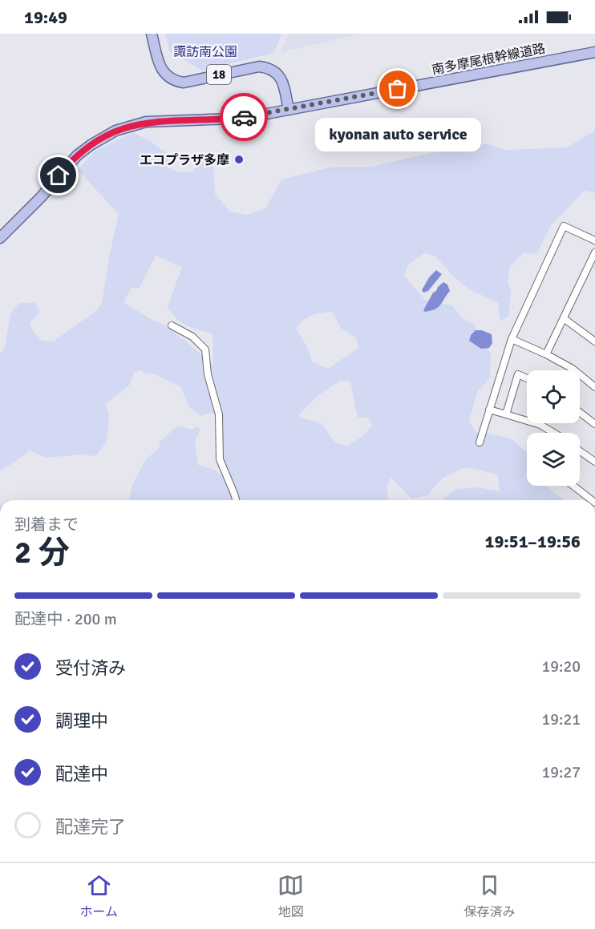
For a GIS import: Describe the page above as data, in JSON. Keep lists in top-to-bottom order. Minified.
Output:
{"streets":{"main road":["南多摩尾根幹線道路","18"]},"crossings":[["南多摩尾根幹線道路","18"]],"parks":["諏訪南公園"],"places":["kyonan auto service","エコプラザ多摩"],"page":{"status":"19:49","bubble":"kyonan auto service","heading":["2 分","到着まで","19:51–19:56"],"bar":"配達中 · 200 m","list":[["受付済み","19:20"],["調理中","19:21"],["配達中","19:27"],"配達完了"],"tabs":["ホーム","地図","保存済み"]}}
